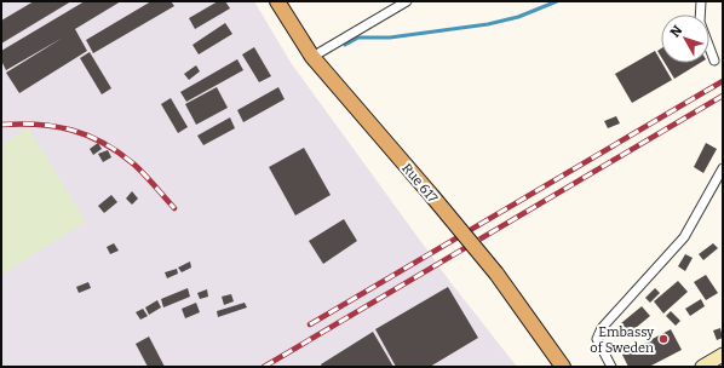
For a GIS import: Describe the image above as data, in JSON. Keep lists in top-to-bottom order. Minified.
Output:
{"streets":{"highway":["Rue 617"]},"places":["Embassy of Sweden"],"north":"top left"}
